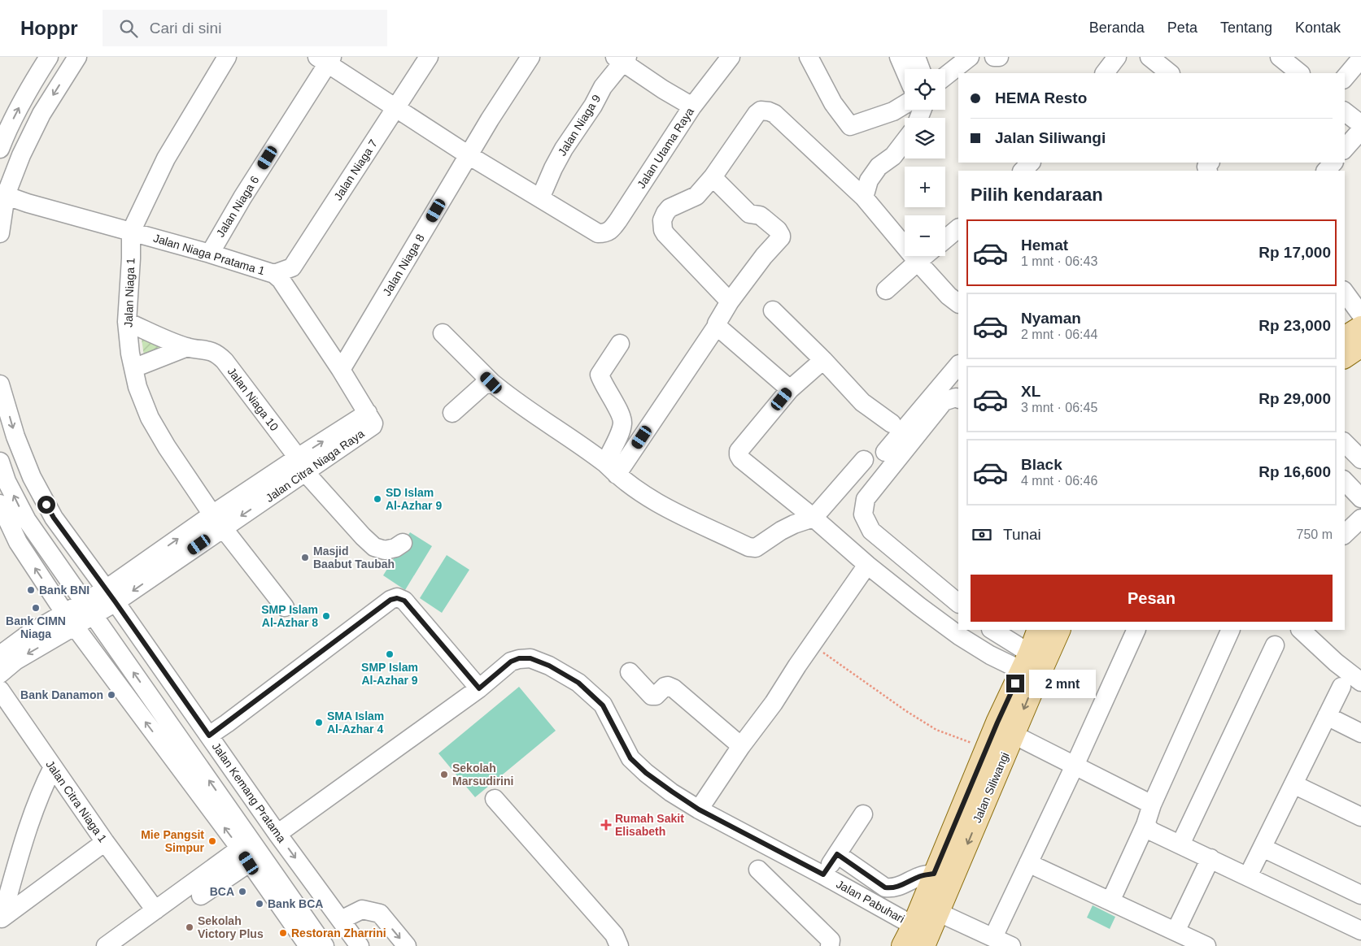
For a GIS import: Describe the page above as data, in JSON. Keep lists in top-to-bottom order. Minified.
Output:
{"streets":{"main road":["Jalan Siliwangi"],"street":["Jalan Niaga 9","Jalan Utama Raya","Jalan Niaga 7","Jalan Niaga 6","Jalan Niaga Pratama 1","Jalan Niaga 8","Jalan Niaga 1","Jalan Niaga 10","Jalan Citra Niaga Raya","Jalan Kemang Pratama","Jalan Citra Niaga 1","Jalan Pabuhari"]},"crossings":[["Jalan Niaga 9","Jalan Utama Raya"],["Jalan Niaga 7","Jalan Niaga Pratama 1"],["Jalan Niaga 6","Jalan Niaga Pratama 1"],["Jalan Niaga Pratama 1","Jalan Niaga 8"],["Jalan Niaga Pratama 1","Jalan Niaga 1"],["Jalan Niaga Pratama 1","Jalan Citra Niaga Raya"],["Jalan Niaga 1","Jalan Niaga 10"],["Jalan Niaga 1","Jalan Citra Niaga Raya"],["Jalan Niaga 10","Jalan Citra Niaga Raya"],["Jalan Citra Niaga Raya","Jalan Kemang Pratama"],["Jalan Siliwangi","Jalan Pabuhari"]],"places":{"other":["SD Islam Al-Azhar 9","Masjid Baabut Taubah","Bank BNI","Bank CIMN Niaga","SMP Islam Al-Azhar 8","SMP Islam Al-Azhar 9","Bank Danamon","SMA Islam Al-Azhar 4","Sekolah Marsudirini","Mie Pangsit Simpur","BCA","Bank BCA","Sekolah Victory Plus","Restoran Zharrini"],"health":["Rumah Sakit Elisabeth"]},"page":{"header":"Hoppr","search":"Cari di sini","nav":["Beranda","Peta","Tentang","Kontak"],"map_buttons":["+","−"],"banner":["HEMA Resto","Jalan Siliwangi"],"heading":"Pilih kendaraan","list":[{"name":"Hemat","note":"1 mnt · 06:43","value":"Rp 17,000"},{"name":"Nyaman","note":"2 mnt · 06:44","value":"Rp 23,000"},{"name":"XL","note":"3 mnt · 06:45","value":"Rp 29,000"},{"name":"Black","note":"4 mnt · 06:46","value":"Rp 16,600"}],"pay":["Tunai","750 m"],"buttons":"Pesan","bubble":"2 mnt"}}
